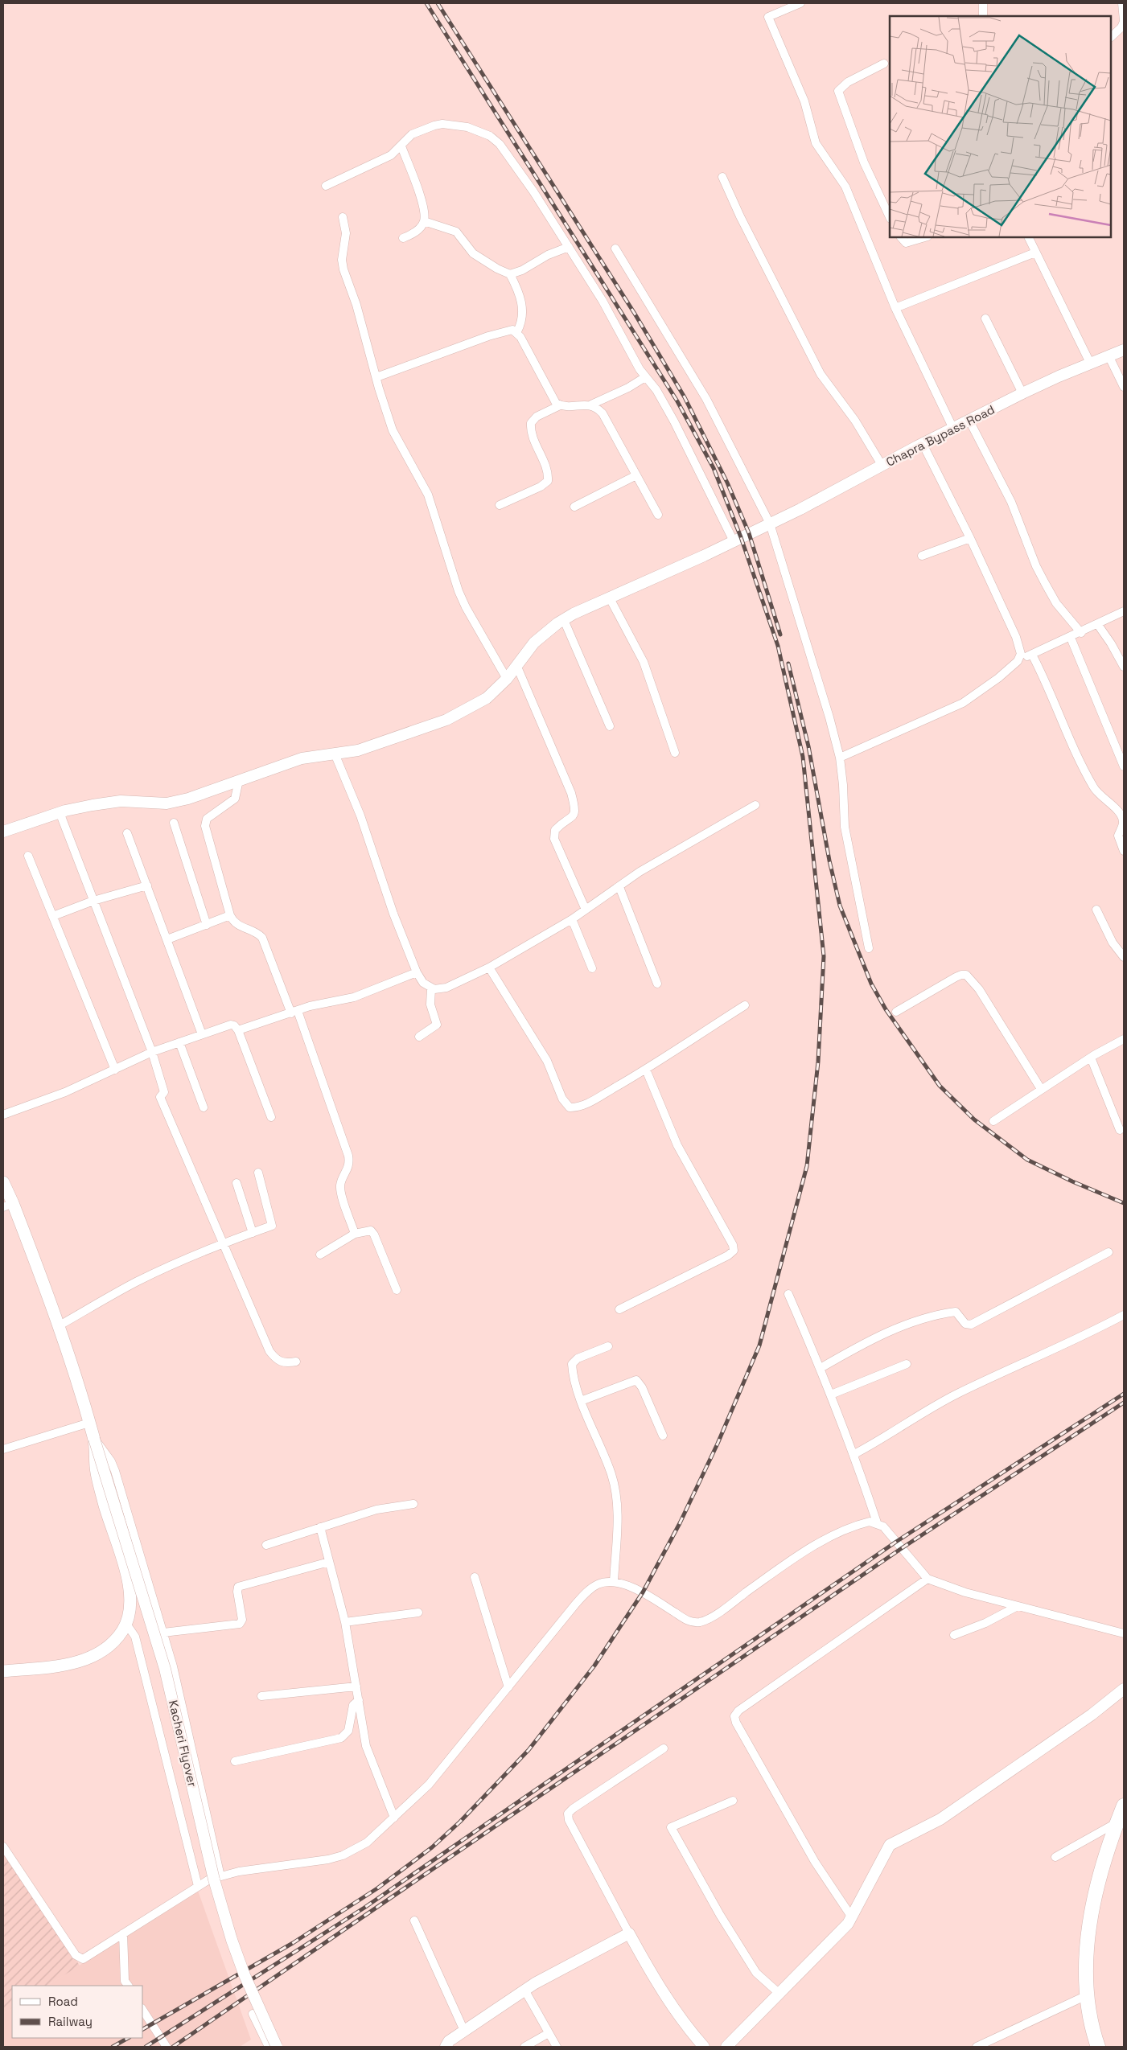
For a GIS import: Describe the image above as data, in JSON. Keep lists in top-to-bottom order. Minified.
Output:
{"streets":{"street":["Chapra Bypass Road","Kacheri Flyover"]},"legend":["Road","Railway"]}
